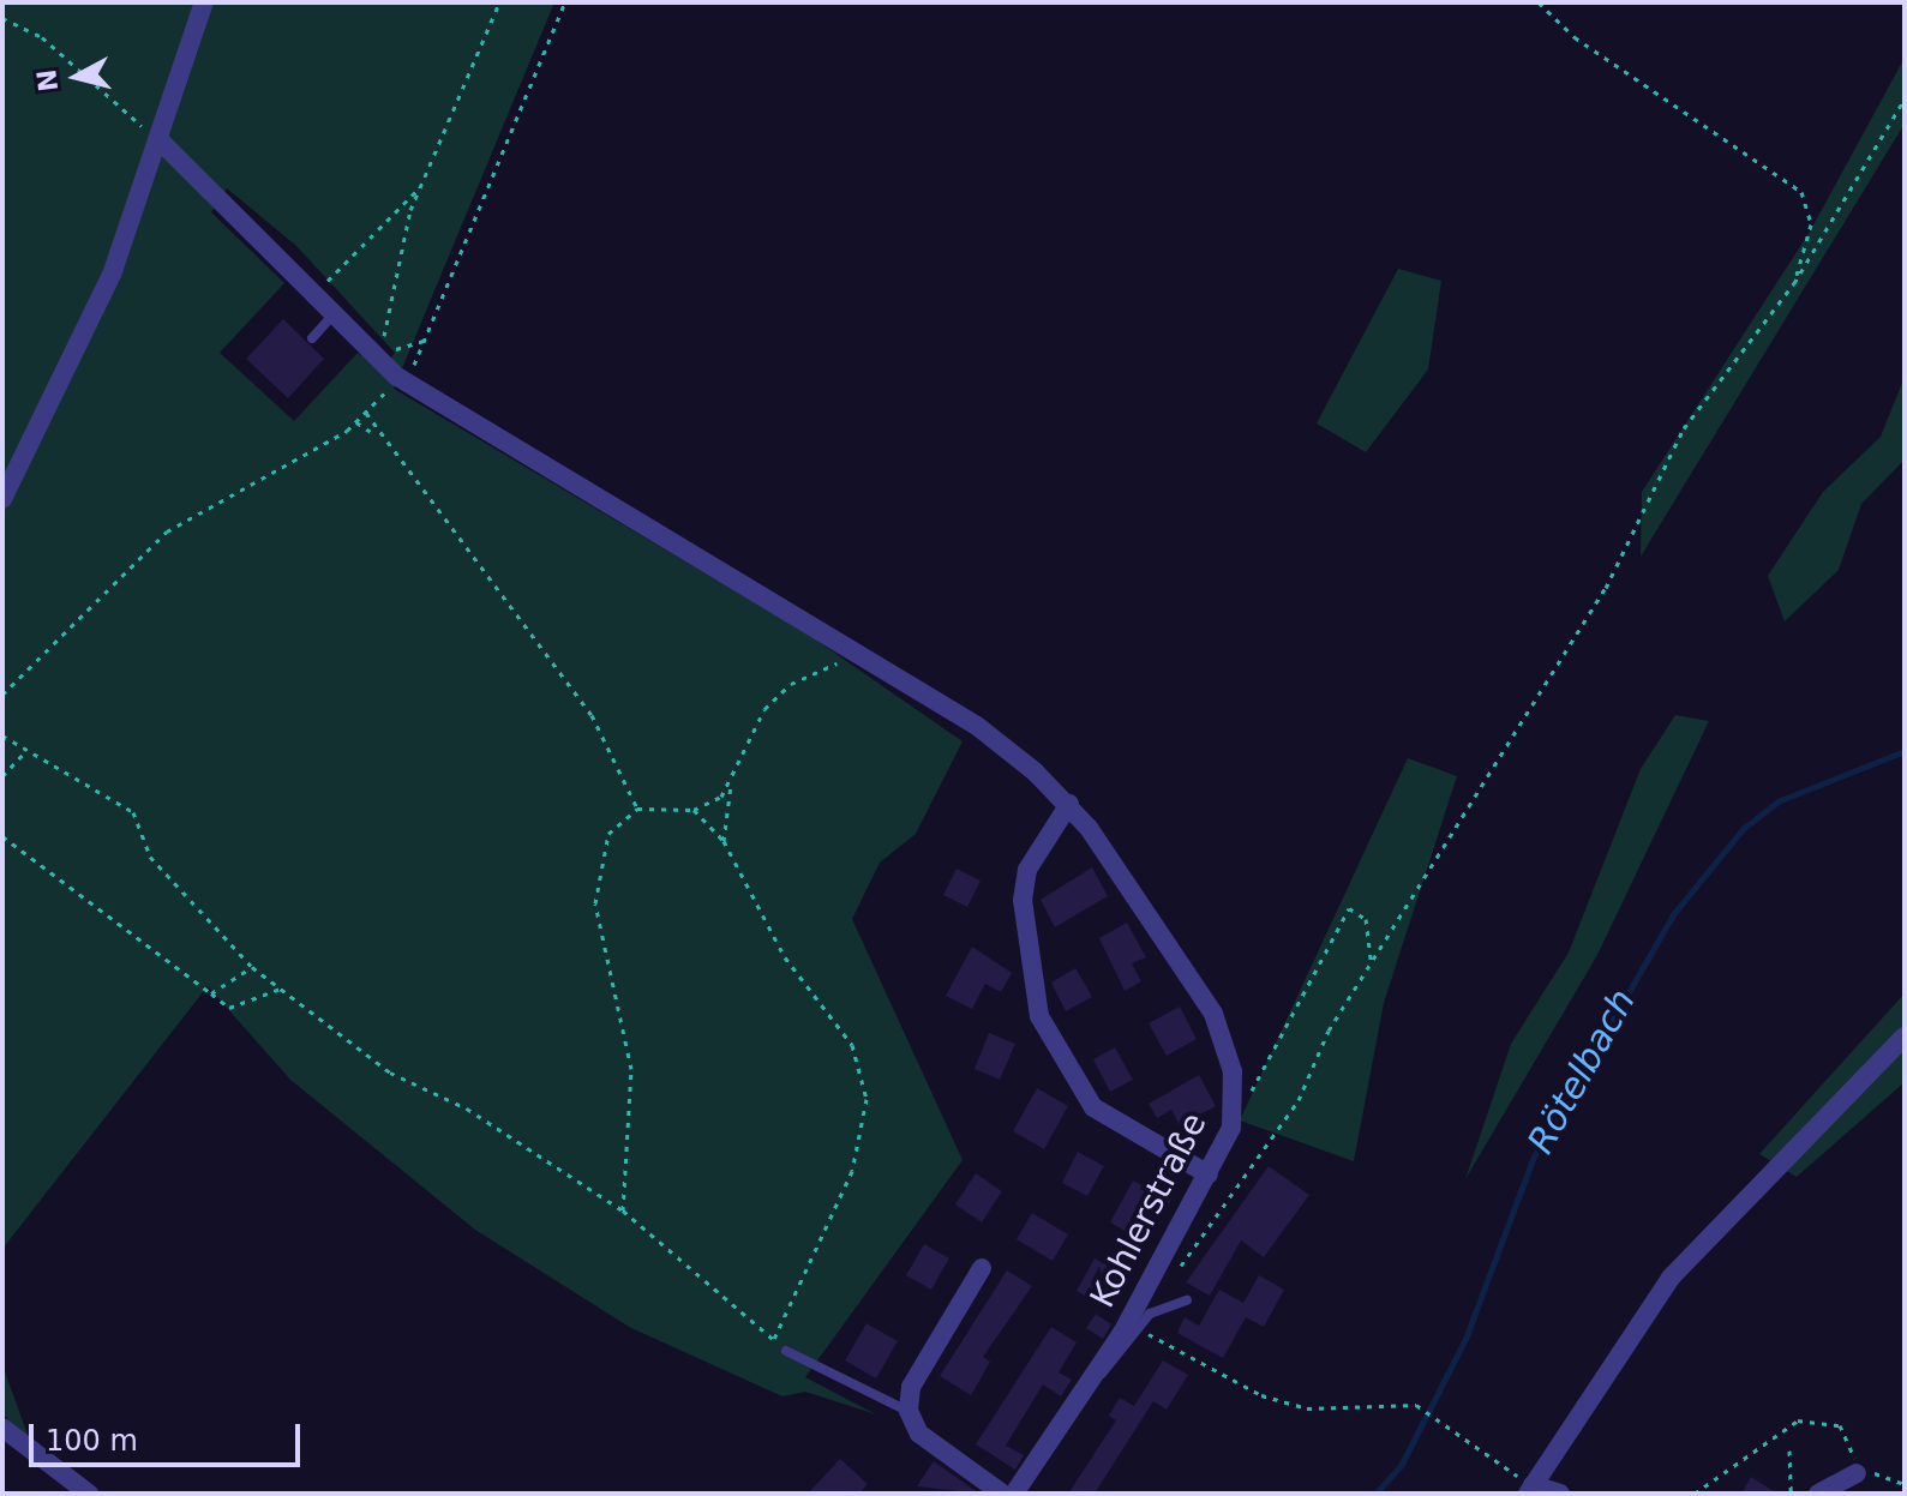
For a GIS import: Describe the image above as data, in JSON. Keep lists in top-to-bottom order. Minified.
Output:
{"streets":{"street":["Kohlerstraße"]},"water":["Rötelbach"],"scale_bar":"100 m","north":"left"}
